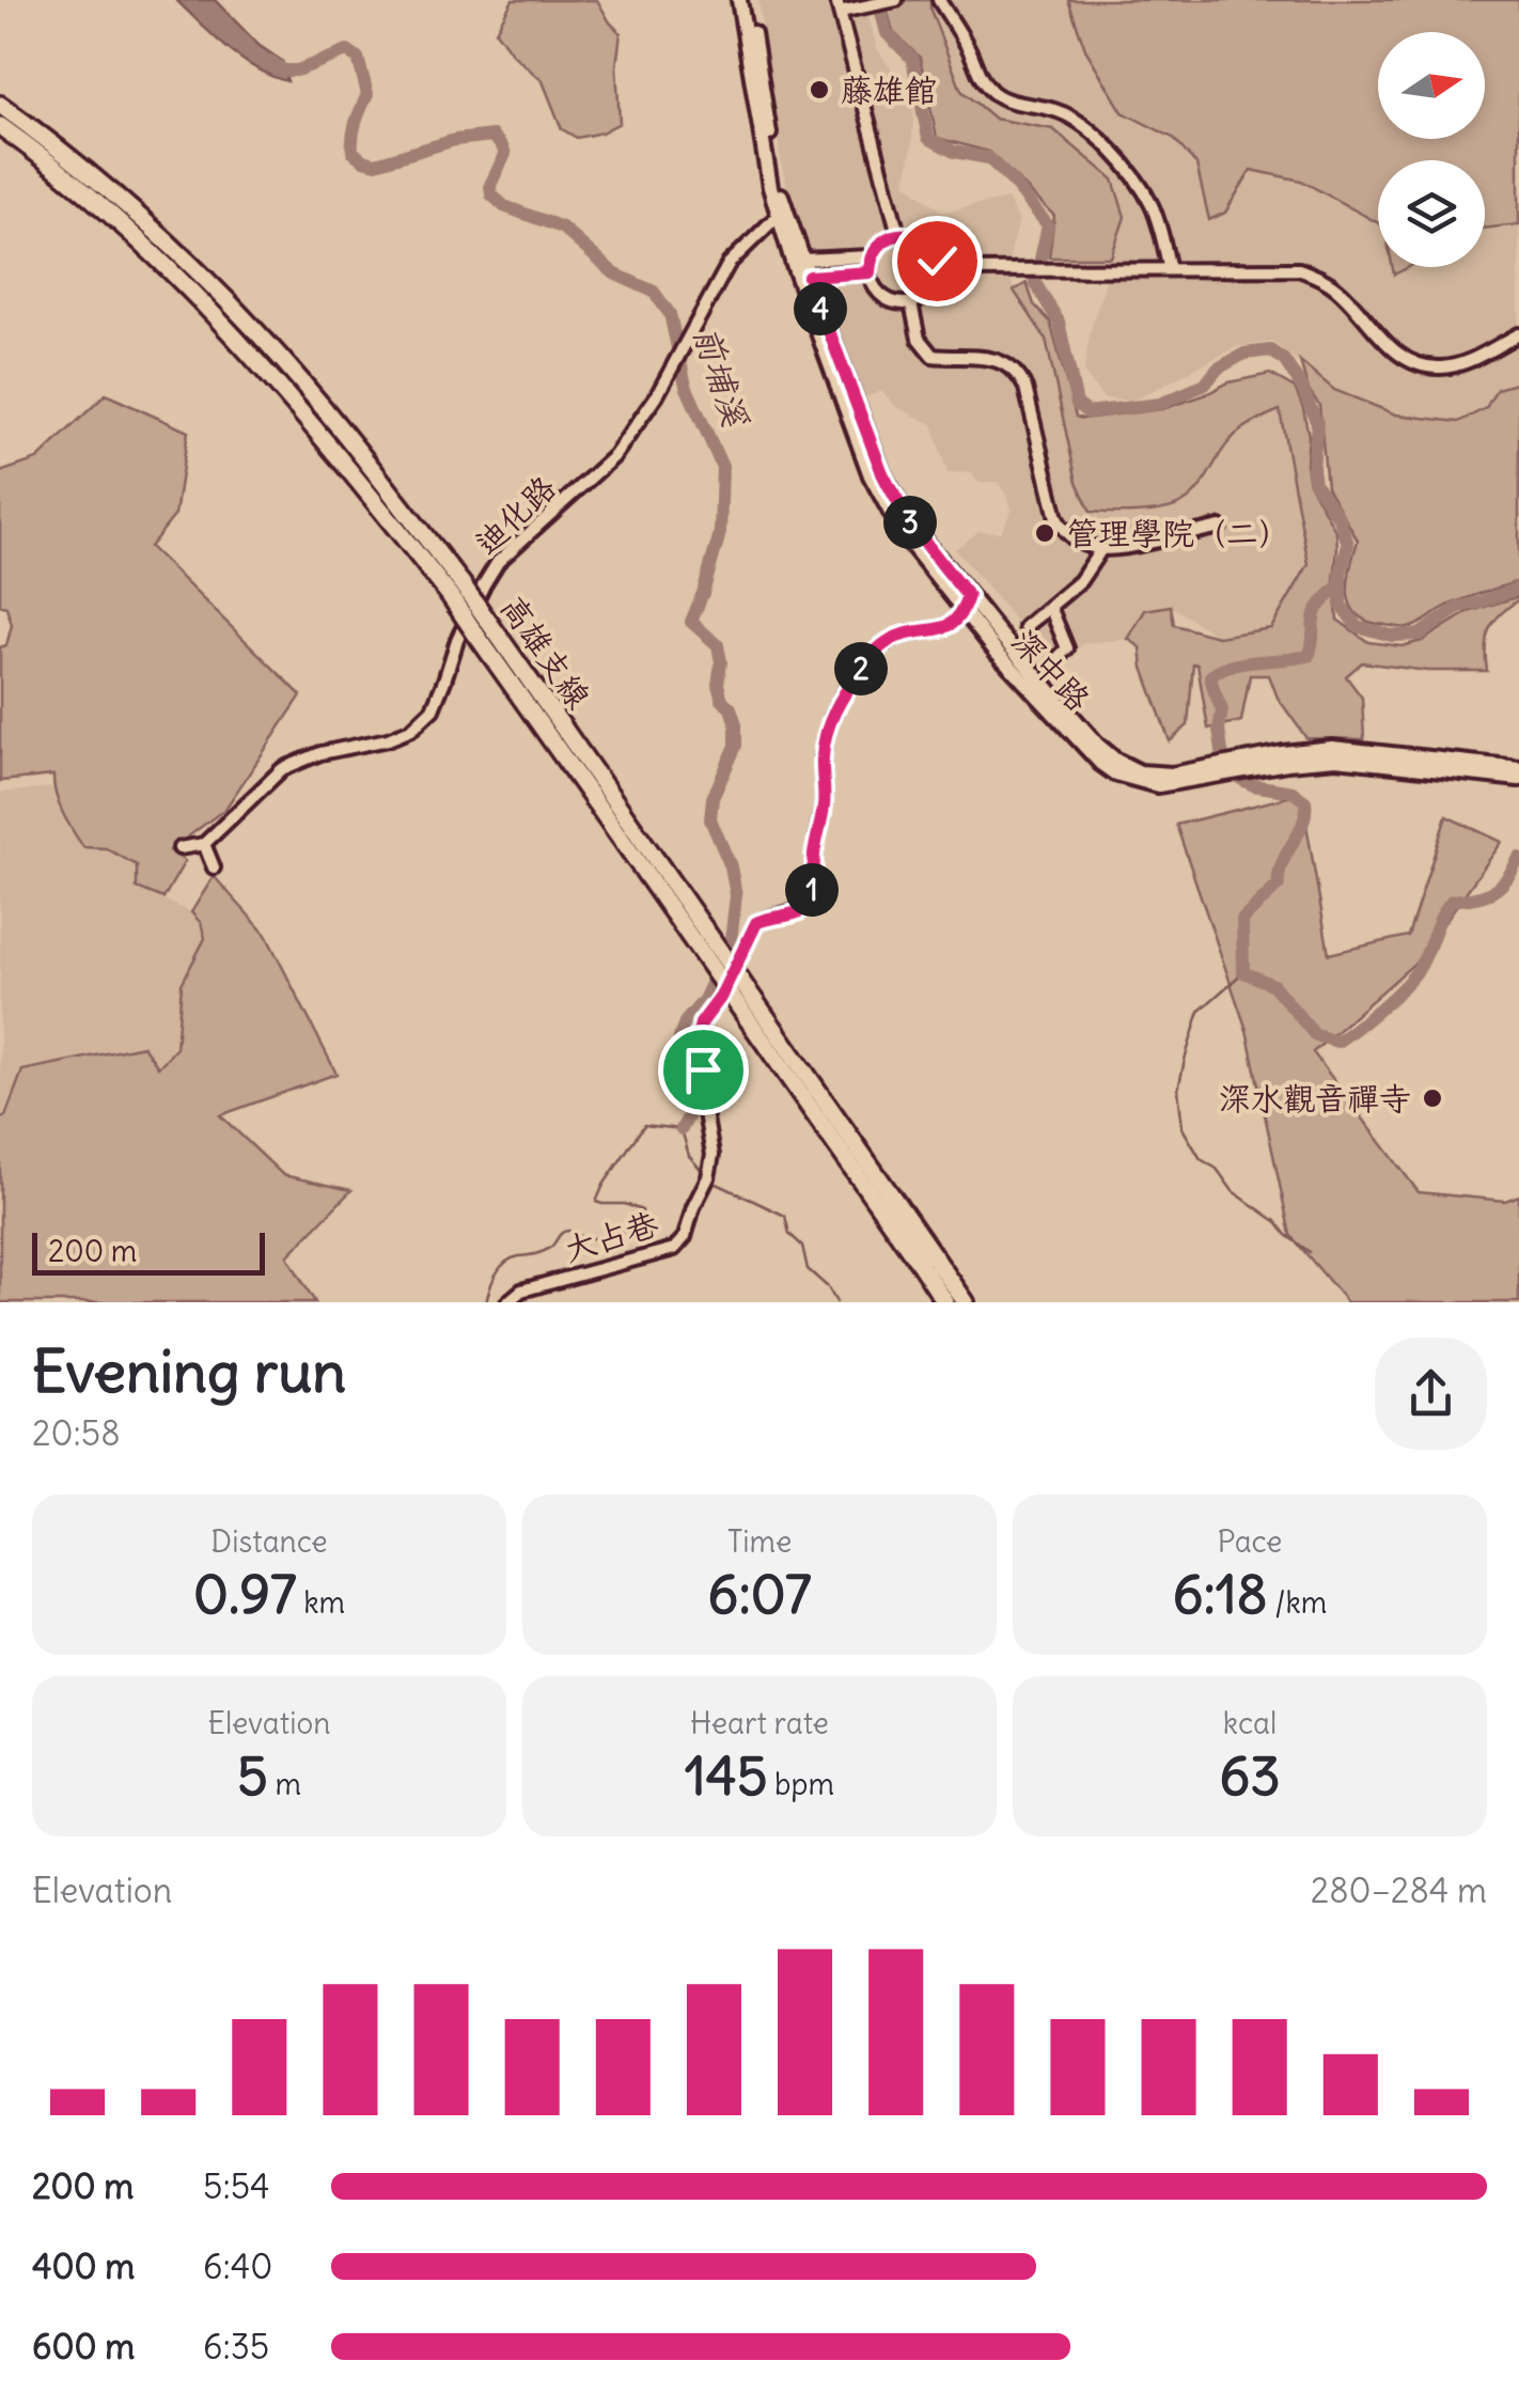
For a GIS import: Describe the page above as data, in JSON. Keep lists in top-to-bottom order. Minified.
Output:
{"streets":{"highway":["高雄支線"],"main road":["深中路"],"street":["迪化路","大占巷"]},"crossings":[["迪化路","深中路"],["深中路","大占巷"]],"water":["前埔溪"],"places":["藤雄館","管理學院（二）","深水觀音禪寺"],"scale_bar":"200 m","north":"right","page":{"pins":["4","3","2","1"],"scale":"200 m","heading":["Evening run","20:58"],"stats":[["Distance","0.97 km"],["Time","6:07"],["Pace","6:18 /km"],["Elevation","5 m"],["Heart rate","145 bpm"],["kcal","63"]],"chart":["Elevation","280–284 m"],"list":[{"name":"200 m","note":"5:54"},{"name":"400 m","note":"6:40"},{"name":"600 m","note":"6:35"}]}}
